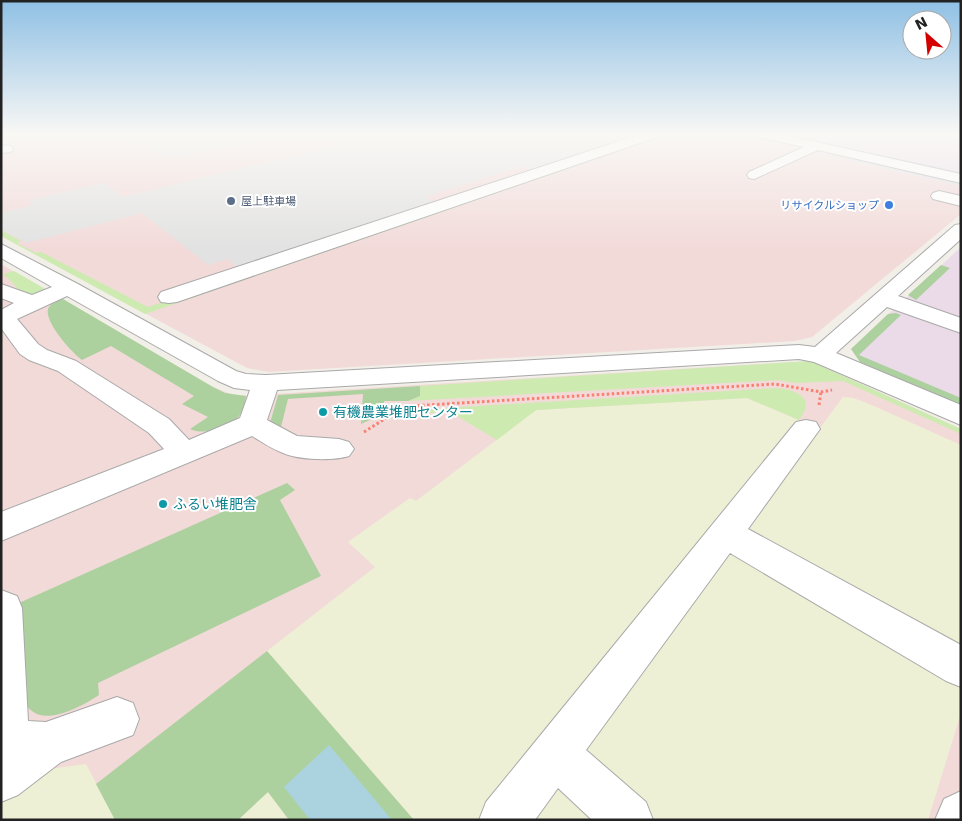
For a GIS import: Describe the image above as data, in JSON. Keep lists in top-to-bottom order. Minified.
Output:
{"places":["屋上駐車場","リサイクルショップ","有機農業堆肥センター","ふるい堆肥舎"],"north":"top left"}
